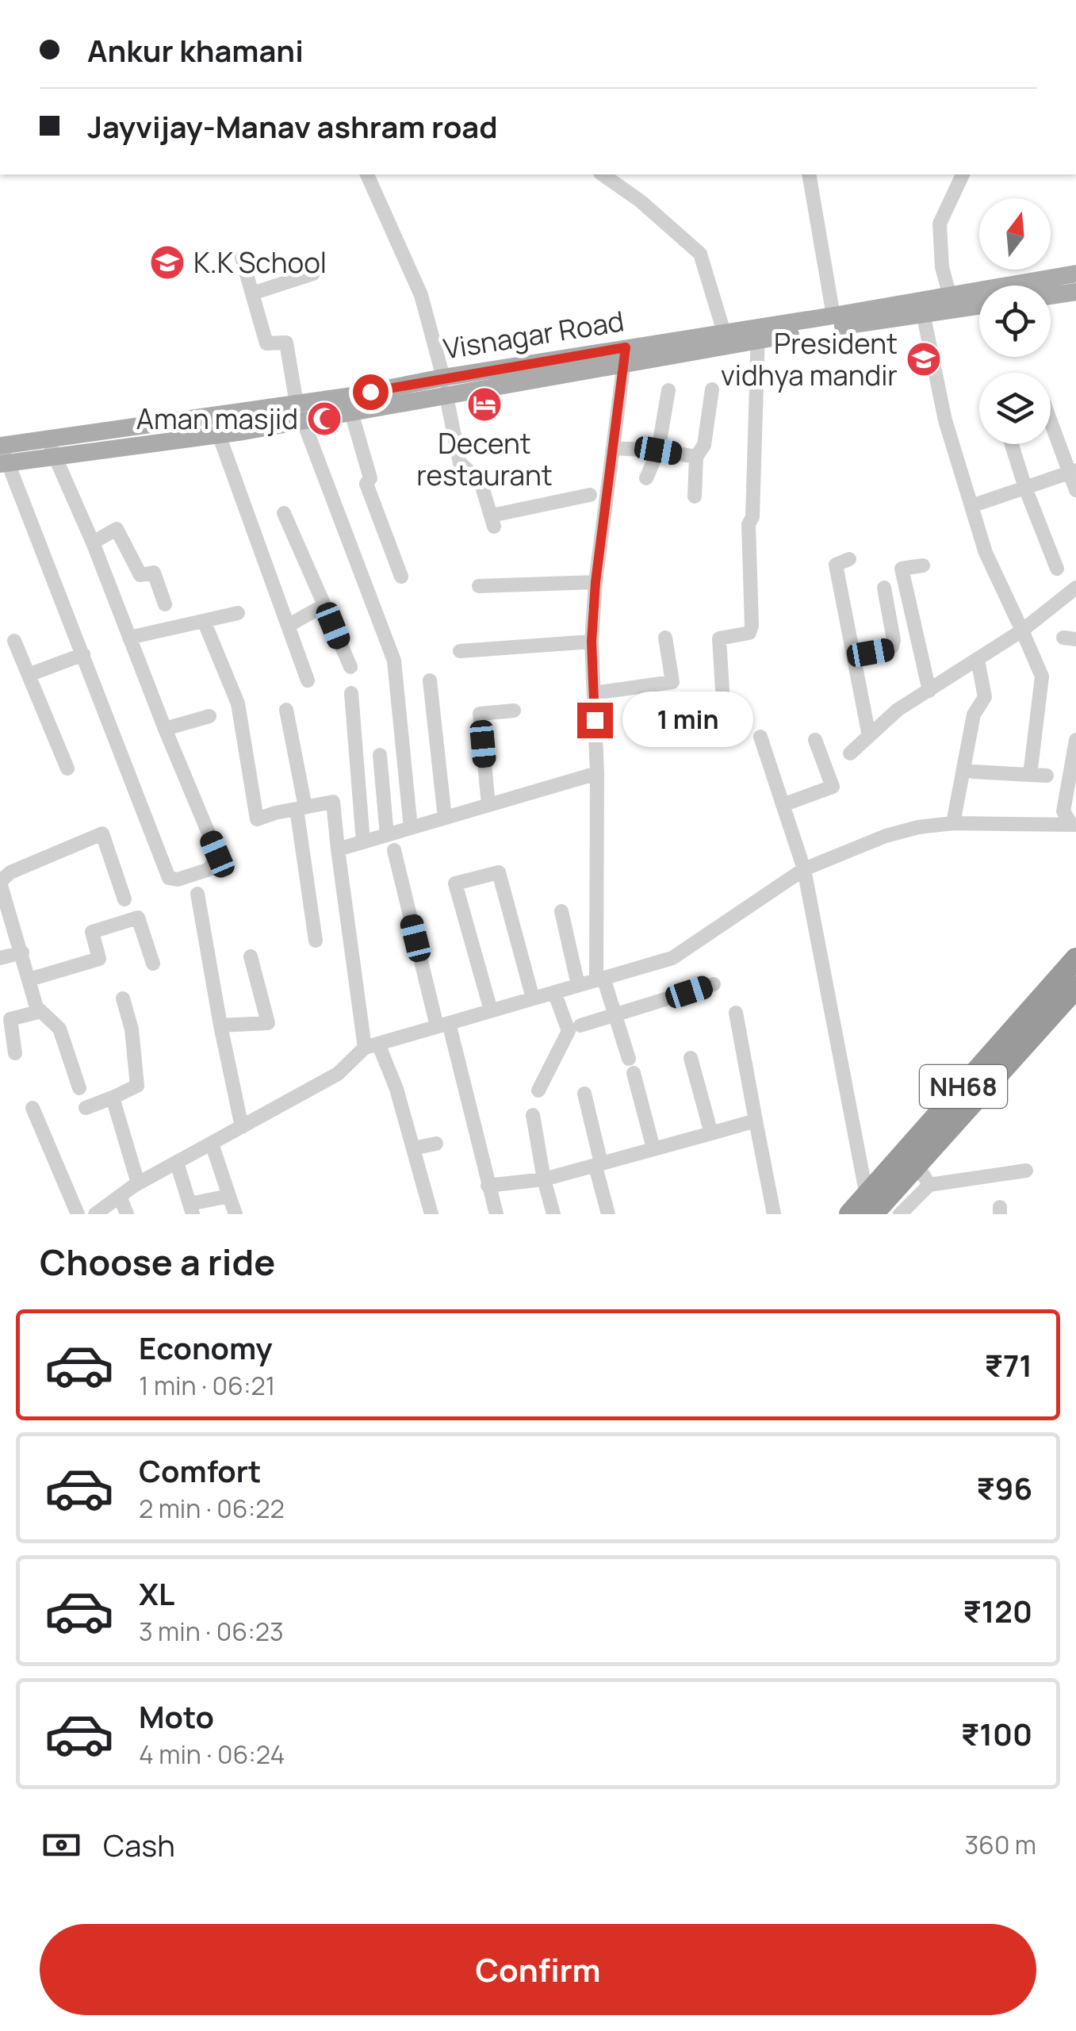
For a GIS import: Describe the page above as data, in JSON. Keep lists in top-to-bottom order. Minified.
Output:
{"streets":{"highway":["NH68"],"main road":["Visnagar Road"]},"places":{"school or university":["K.K School","President vidhya mandir"],"hotel":["Decent restaurant"],"mosque":["Aman masjid"]},"north":"top","page":{"banner":["Ankur khamani","Jayvijay-Manav ashram road"],"bubble":"1 min","heading":"Choose a ride","list":[{"name":"Economy","note":"1 min · 06:21","value":"₹71"},{"name":"Comfort","note":"2 min · 06:22","value":"₹96"},{"name":"XL","note":"3 min · 06:23","value":"₹120"},{"name":"Moto","note":"4 min · 06:24","value":"₹100"}],"pay":["Cash","360 m"],"buttons":"Confirm"}}
